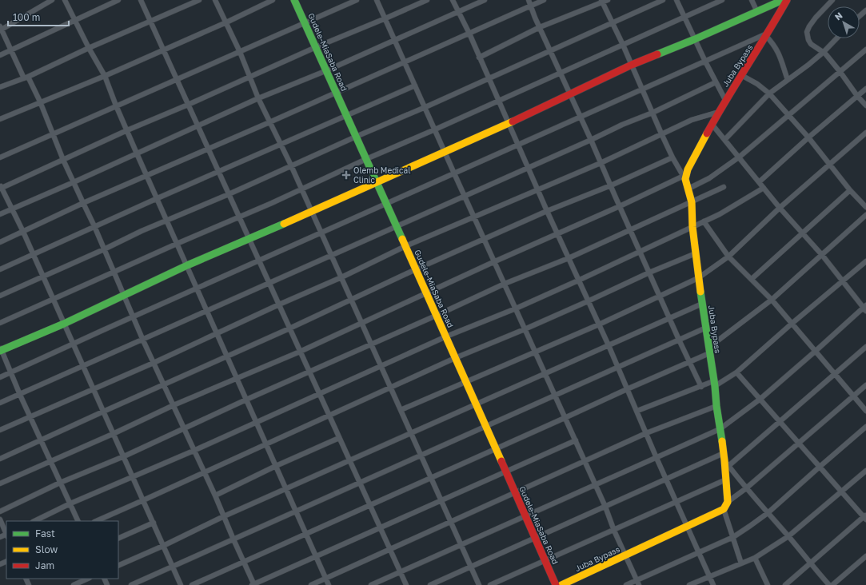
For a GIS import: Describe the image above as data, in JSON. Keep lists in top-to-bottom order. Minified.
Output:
{"streets":{"main road":["Gudele-MiaSaba Road","Juba Bypass"]},"places":{"health":["Olemb Medical Clinic"]},"legend":["Fast","Slow","Jam"],"scale_bar":"100 m","north":"top left"}
